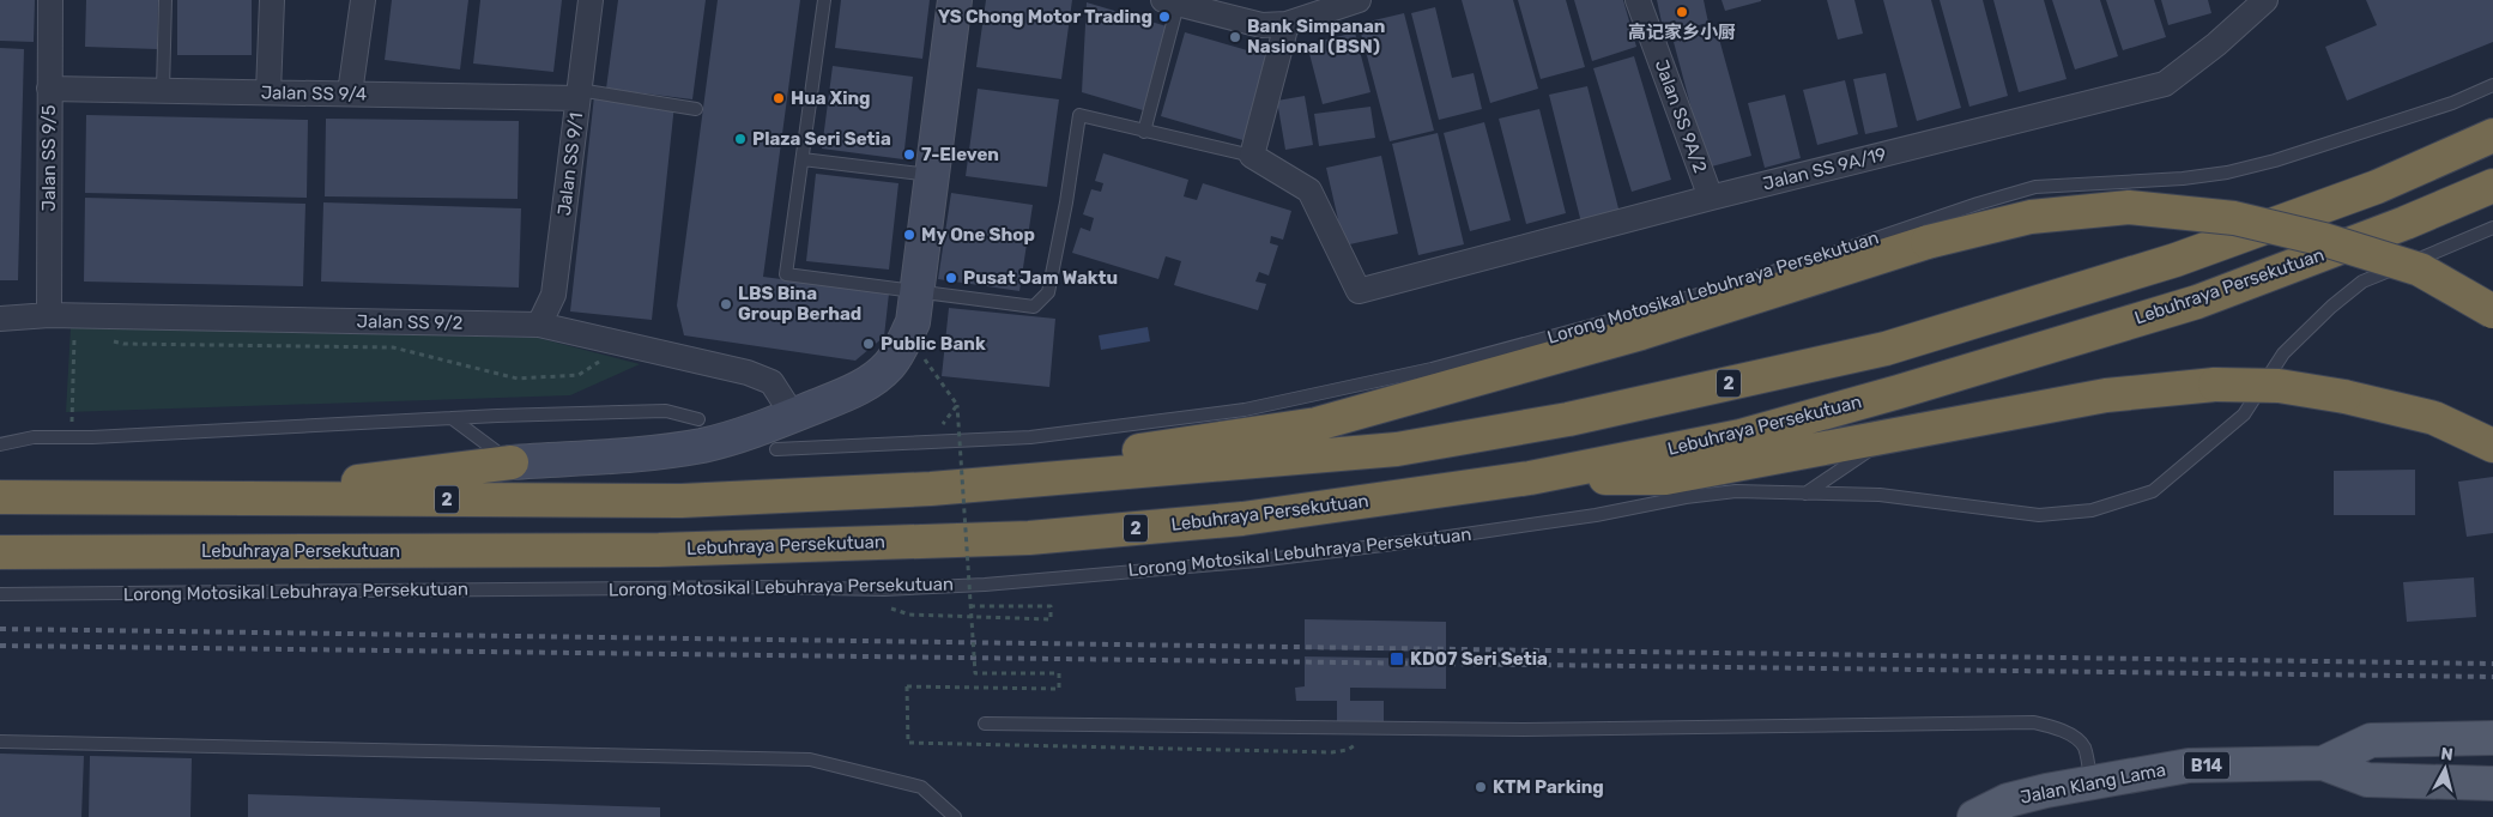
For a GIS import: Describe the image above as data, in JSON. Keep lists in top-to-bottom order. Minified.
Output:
{"streets":{"highway":["Lebuhraya Persekutuan","2"],"main road":["B14","Jalan Klang Lama"],"street":["Jalan SS 9/4","Jalan SS 9A/2","Jalan SS 9/5","Jalan SS 9/1","Jalan SS 9A/19","Jalan SS 9/2"],"lane":["Lorong Motosikal Lebuhraya Persekutuan"]},"crossings":[["Jalan SS 9/4","Jalan SS 9/5"],["Jalan SS 9/4","Jalan SS 9/1"],["Jalan SS 9A/2","Jalan SS 9A/19"],["Jalan SS 9/5","Jalan SS 9/2"],["Jalan SS 9/1","Jalan SS 9/2"]],"places":{"other":["高记家乡小厨","YS Chong Motor Trading","Bank Simpanan Nasional (BSN)","Hua Xing","Plaza Seri Setia","7-Eleven","My One Shop","Pusat Jam Waktu","LBS Bina Group Berhad","Public Bank","KTM Parking"],"transit":["KD07 Seri Setia"]},"north":"top"}
